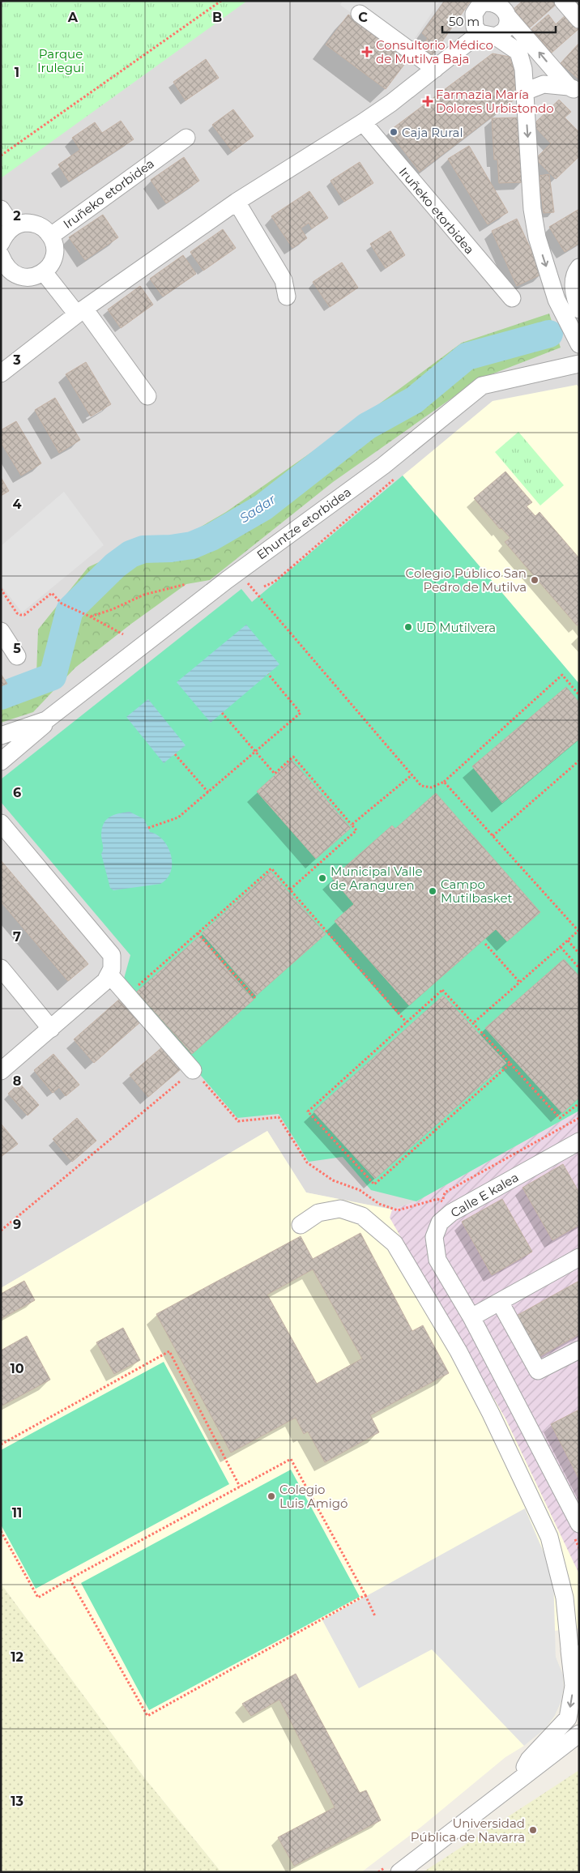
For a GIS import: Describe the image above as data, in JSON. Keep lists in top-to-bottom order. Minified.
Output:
{"streets":{"street":["Iruñeko etorbidea","Ehuntze etorbidea","Calle E kalea"]},"water":["Sadar"],"parks":["Parque Irulegui"],"places":{"health":["Consultorio Médico de Mutilva Baja","Farmazia María Dolores Urbistondo"],"other":["Caja Rural","Colegio Público San Pedro de Mutilva","UD Mutilvera","Municipal Valle de Aranguren","Campo Mutilbasket","Colegio Luis Amigó","Universidad Pública de Navarra"]},"scale_bar":"50 m","grid":{"columns":["A","B","C"],"rows":["1","2","3","4","5","6","7","8","9","10","11","12","13"]}}
